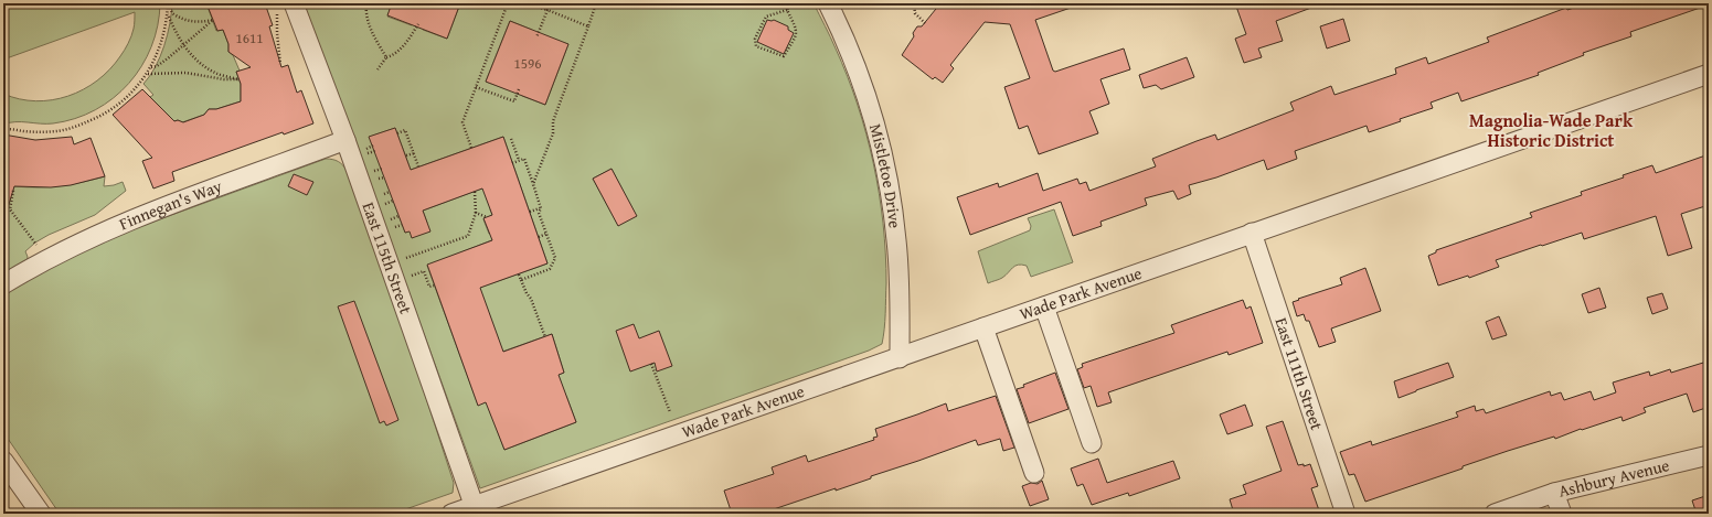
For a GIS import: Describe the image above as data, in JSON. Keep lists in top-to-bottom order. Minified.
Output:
{"streets":{"street":["Mistletoe Drive","Finnegan's Way","East 115th Street","Wade Park Avenue","East 111th Street","Ashbury Avenue"]},"crossings":[["Mistletoe Drive","Wade Park Avenue"],["Finnegan's Way","East 115th Street"],["East 115th Street","Wade Park Avenue"],["Wade Park Avenue","East 111th Street"]],"districts":["Magnolia-Wade Park Historic District"],"house_numbers":["1611","1596"]}
